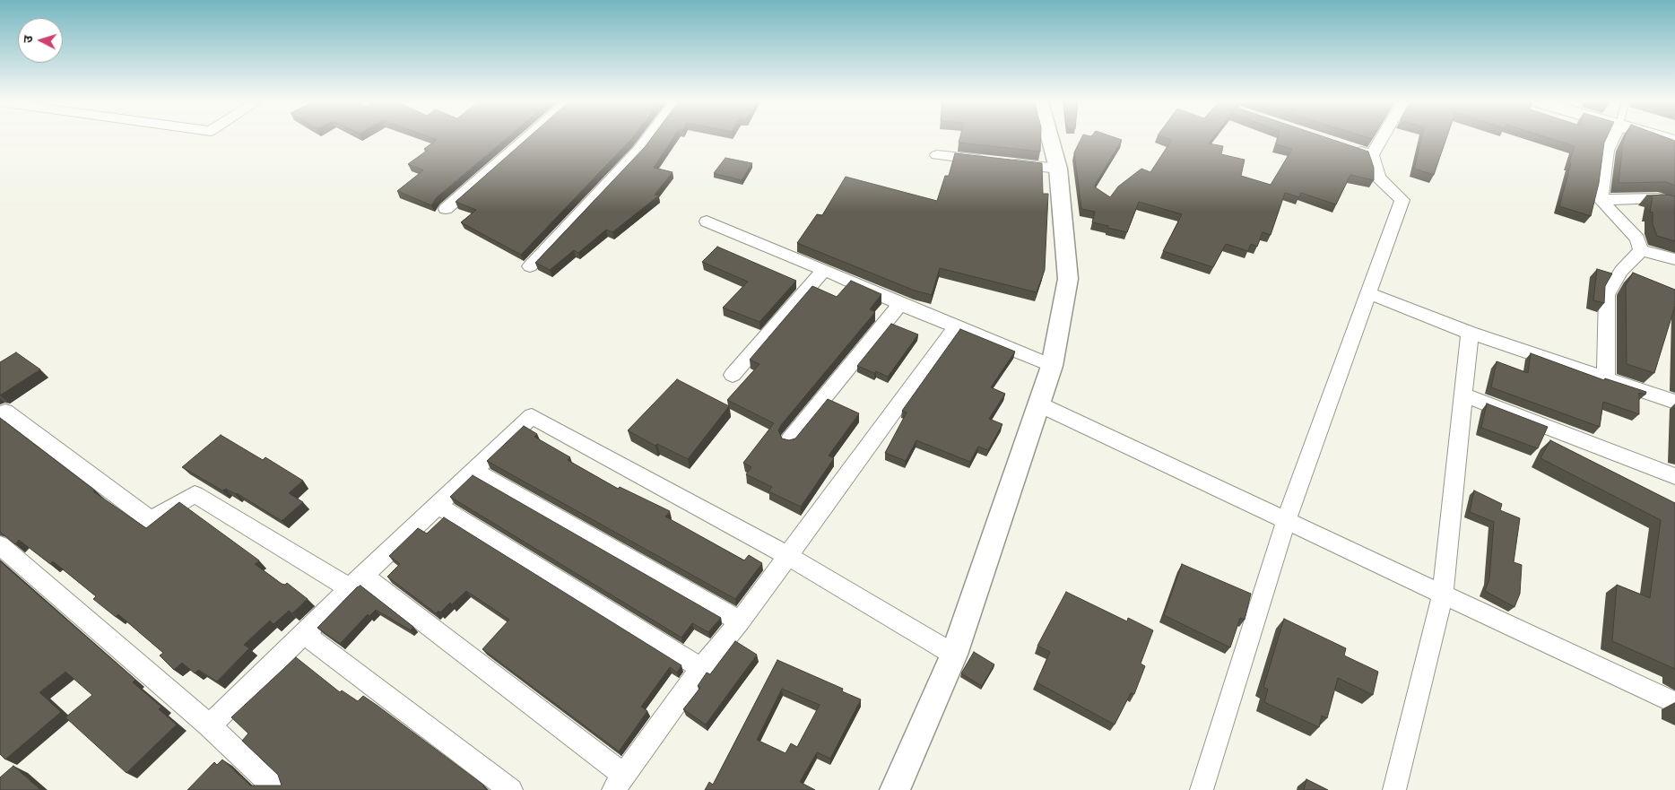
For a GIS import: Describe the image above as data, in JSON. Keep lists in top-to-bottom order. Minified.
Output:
{"north":"left"}
